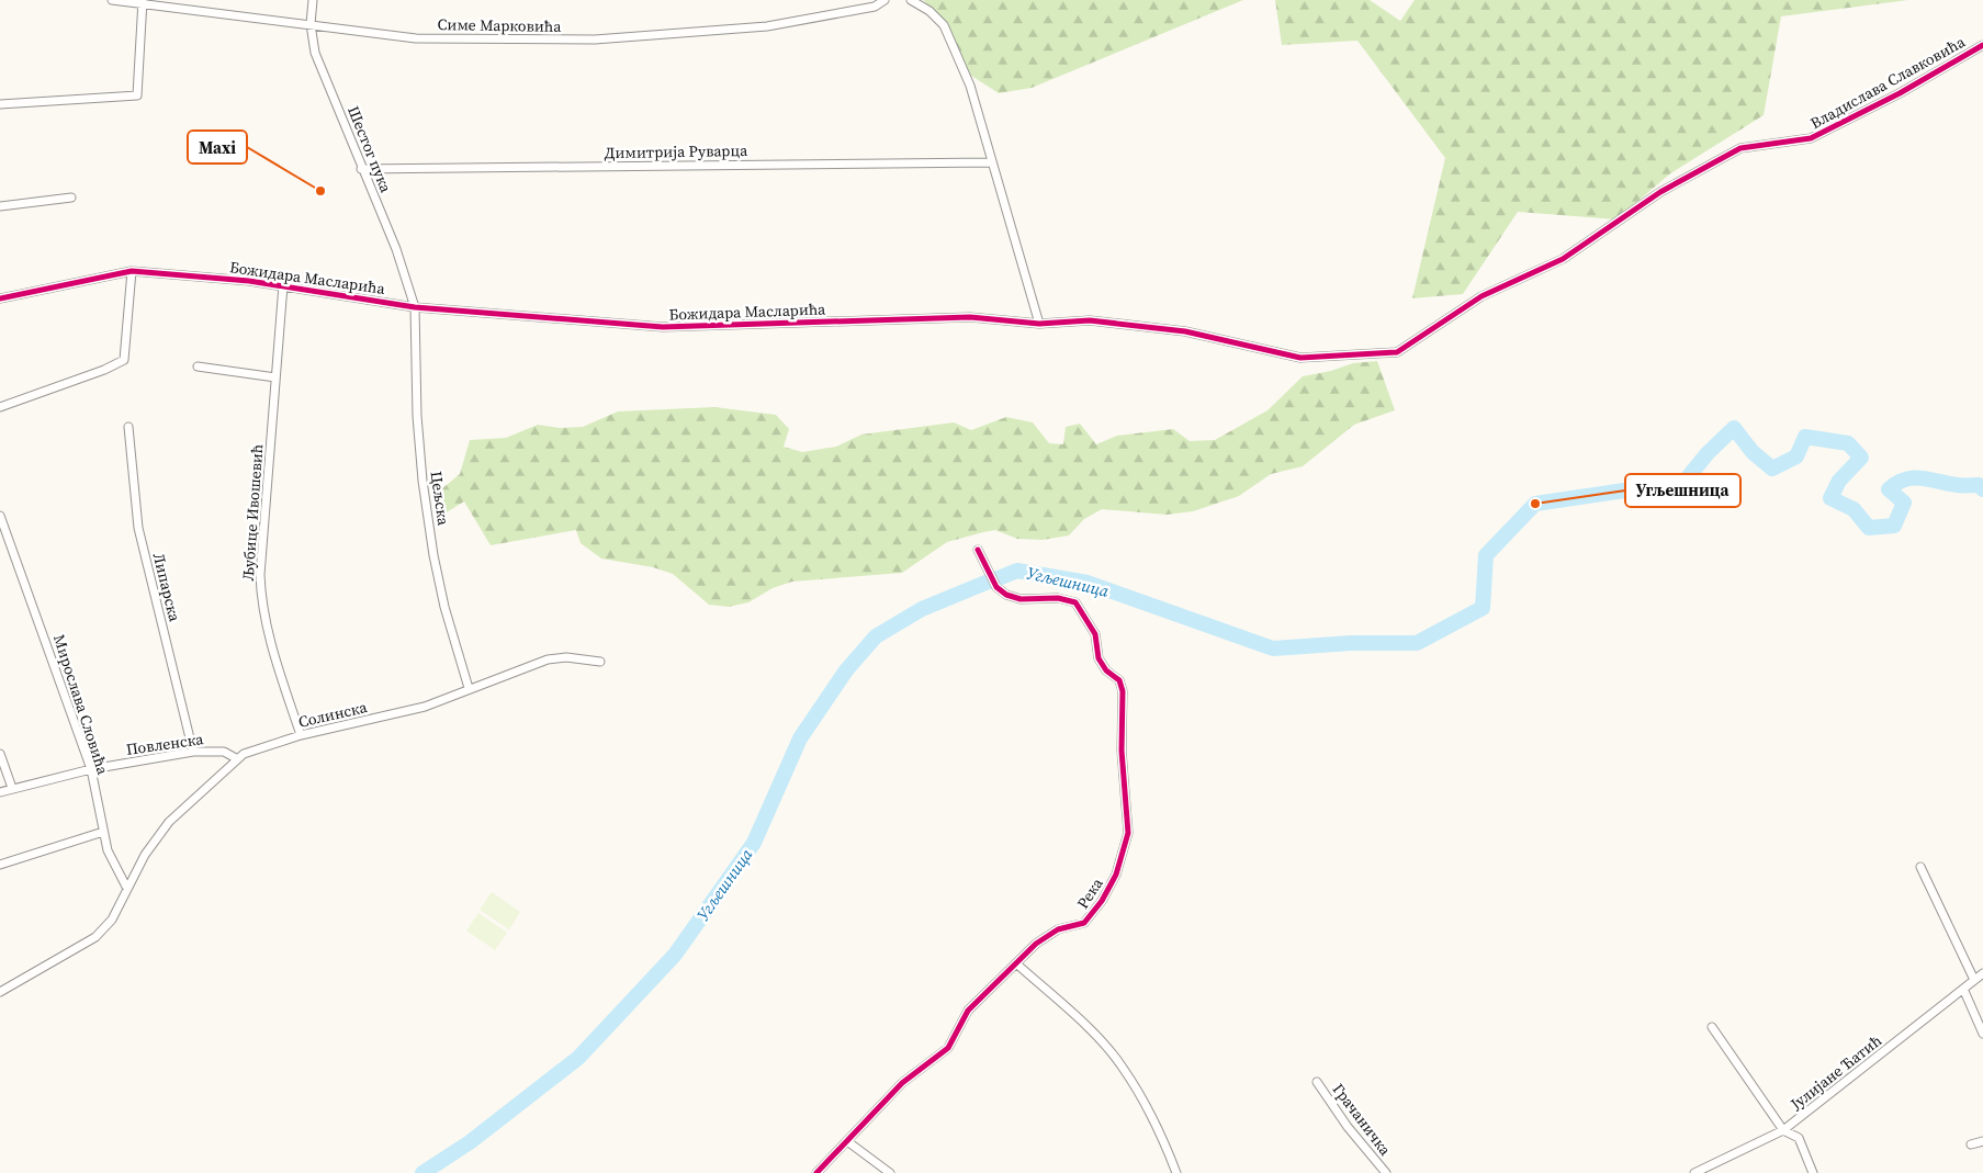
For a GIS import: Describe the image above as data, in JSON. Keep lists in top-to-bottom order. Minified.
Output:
{"streets":{"street":["Симе Марковића","Владислава Славковића","Шестог пука","Димитрија Руварца","Божидара Масларића","Цељска","Љубице Ивошевић","Липарска","Мирослава Словића","Солинска","Повленска","Река","Јулијане Ћатић","Грачаничка"]},"crossings":[["Симе Марковића","Шестог пука"],["Владислава Славковића","Божидара Масларића"],["Шестог пука","Димитрија Руварца"],["Шестог пука","Божидара Масларића"],["Шестог пука","Цељска"],["Божидара Масларића","Цељска"],["Божидара Масларића","Љубице Ивошевић"],["Цељска","Солинска"],["Љубице Ивошевић","Солинска"],["Липарска","Повленска"],["Мирослава Словића","Повленска"],["Солинска","Повленска"]],"water":["Угљешница"],"places":["Maxi","Угљешница"]}
